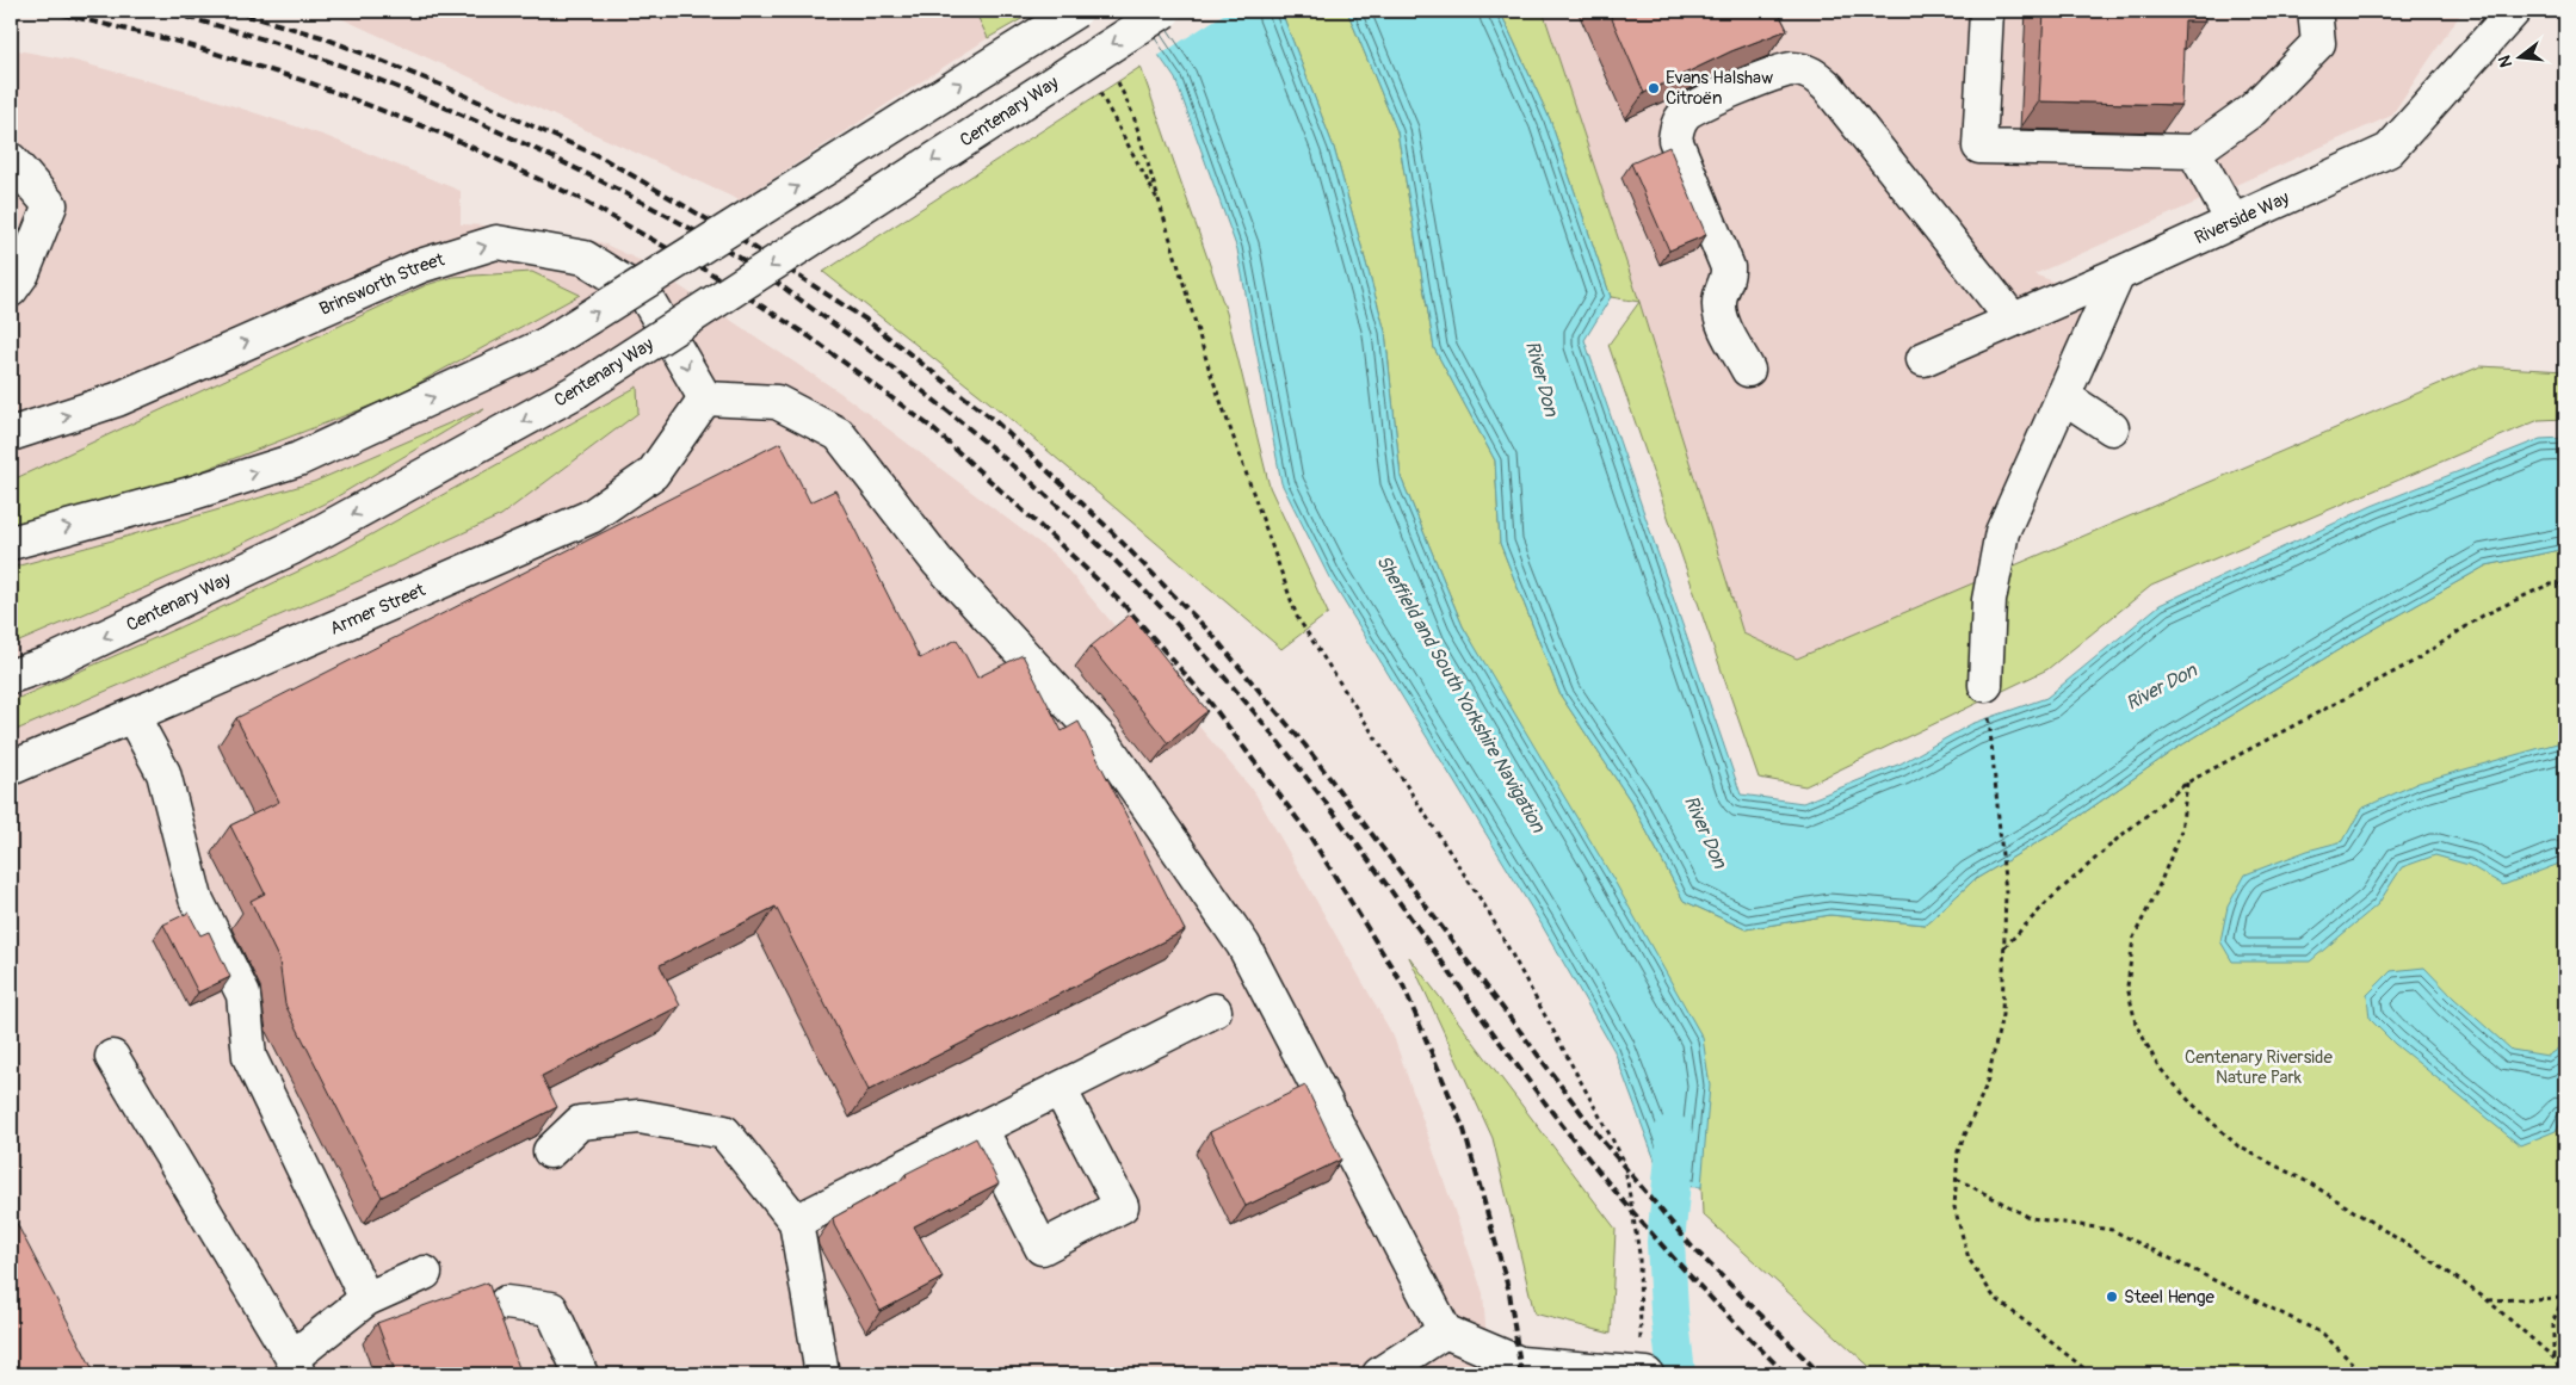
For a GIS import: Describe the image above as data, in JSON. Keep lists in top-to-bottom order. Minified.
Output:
{"streets":{"street":["Centenary Way","Riverside Way","Brinsworth Street","Armer Street"]},"crossings":[["Brinsworth Street","Armer Street"]],"water":["River Don","Sheffield and South Yorkshire Navigation"],"parks":["Centenary Riverside Nature Park"],"places":["Evans Halshaw Citroën","Steel Henge"],"north":"left"}
